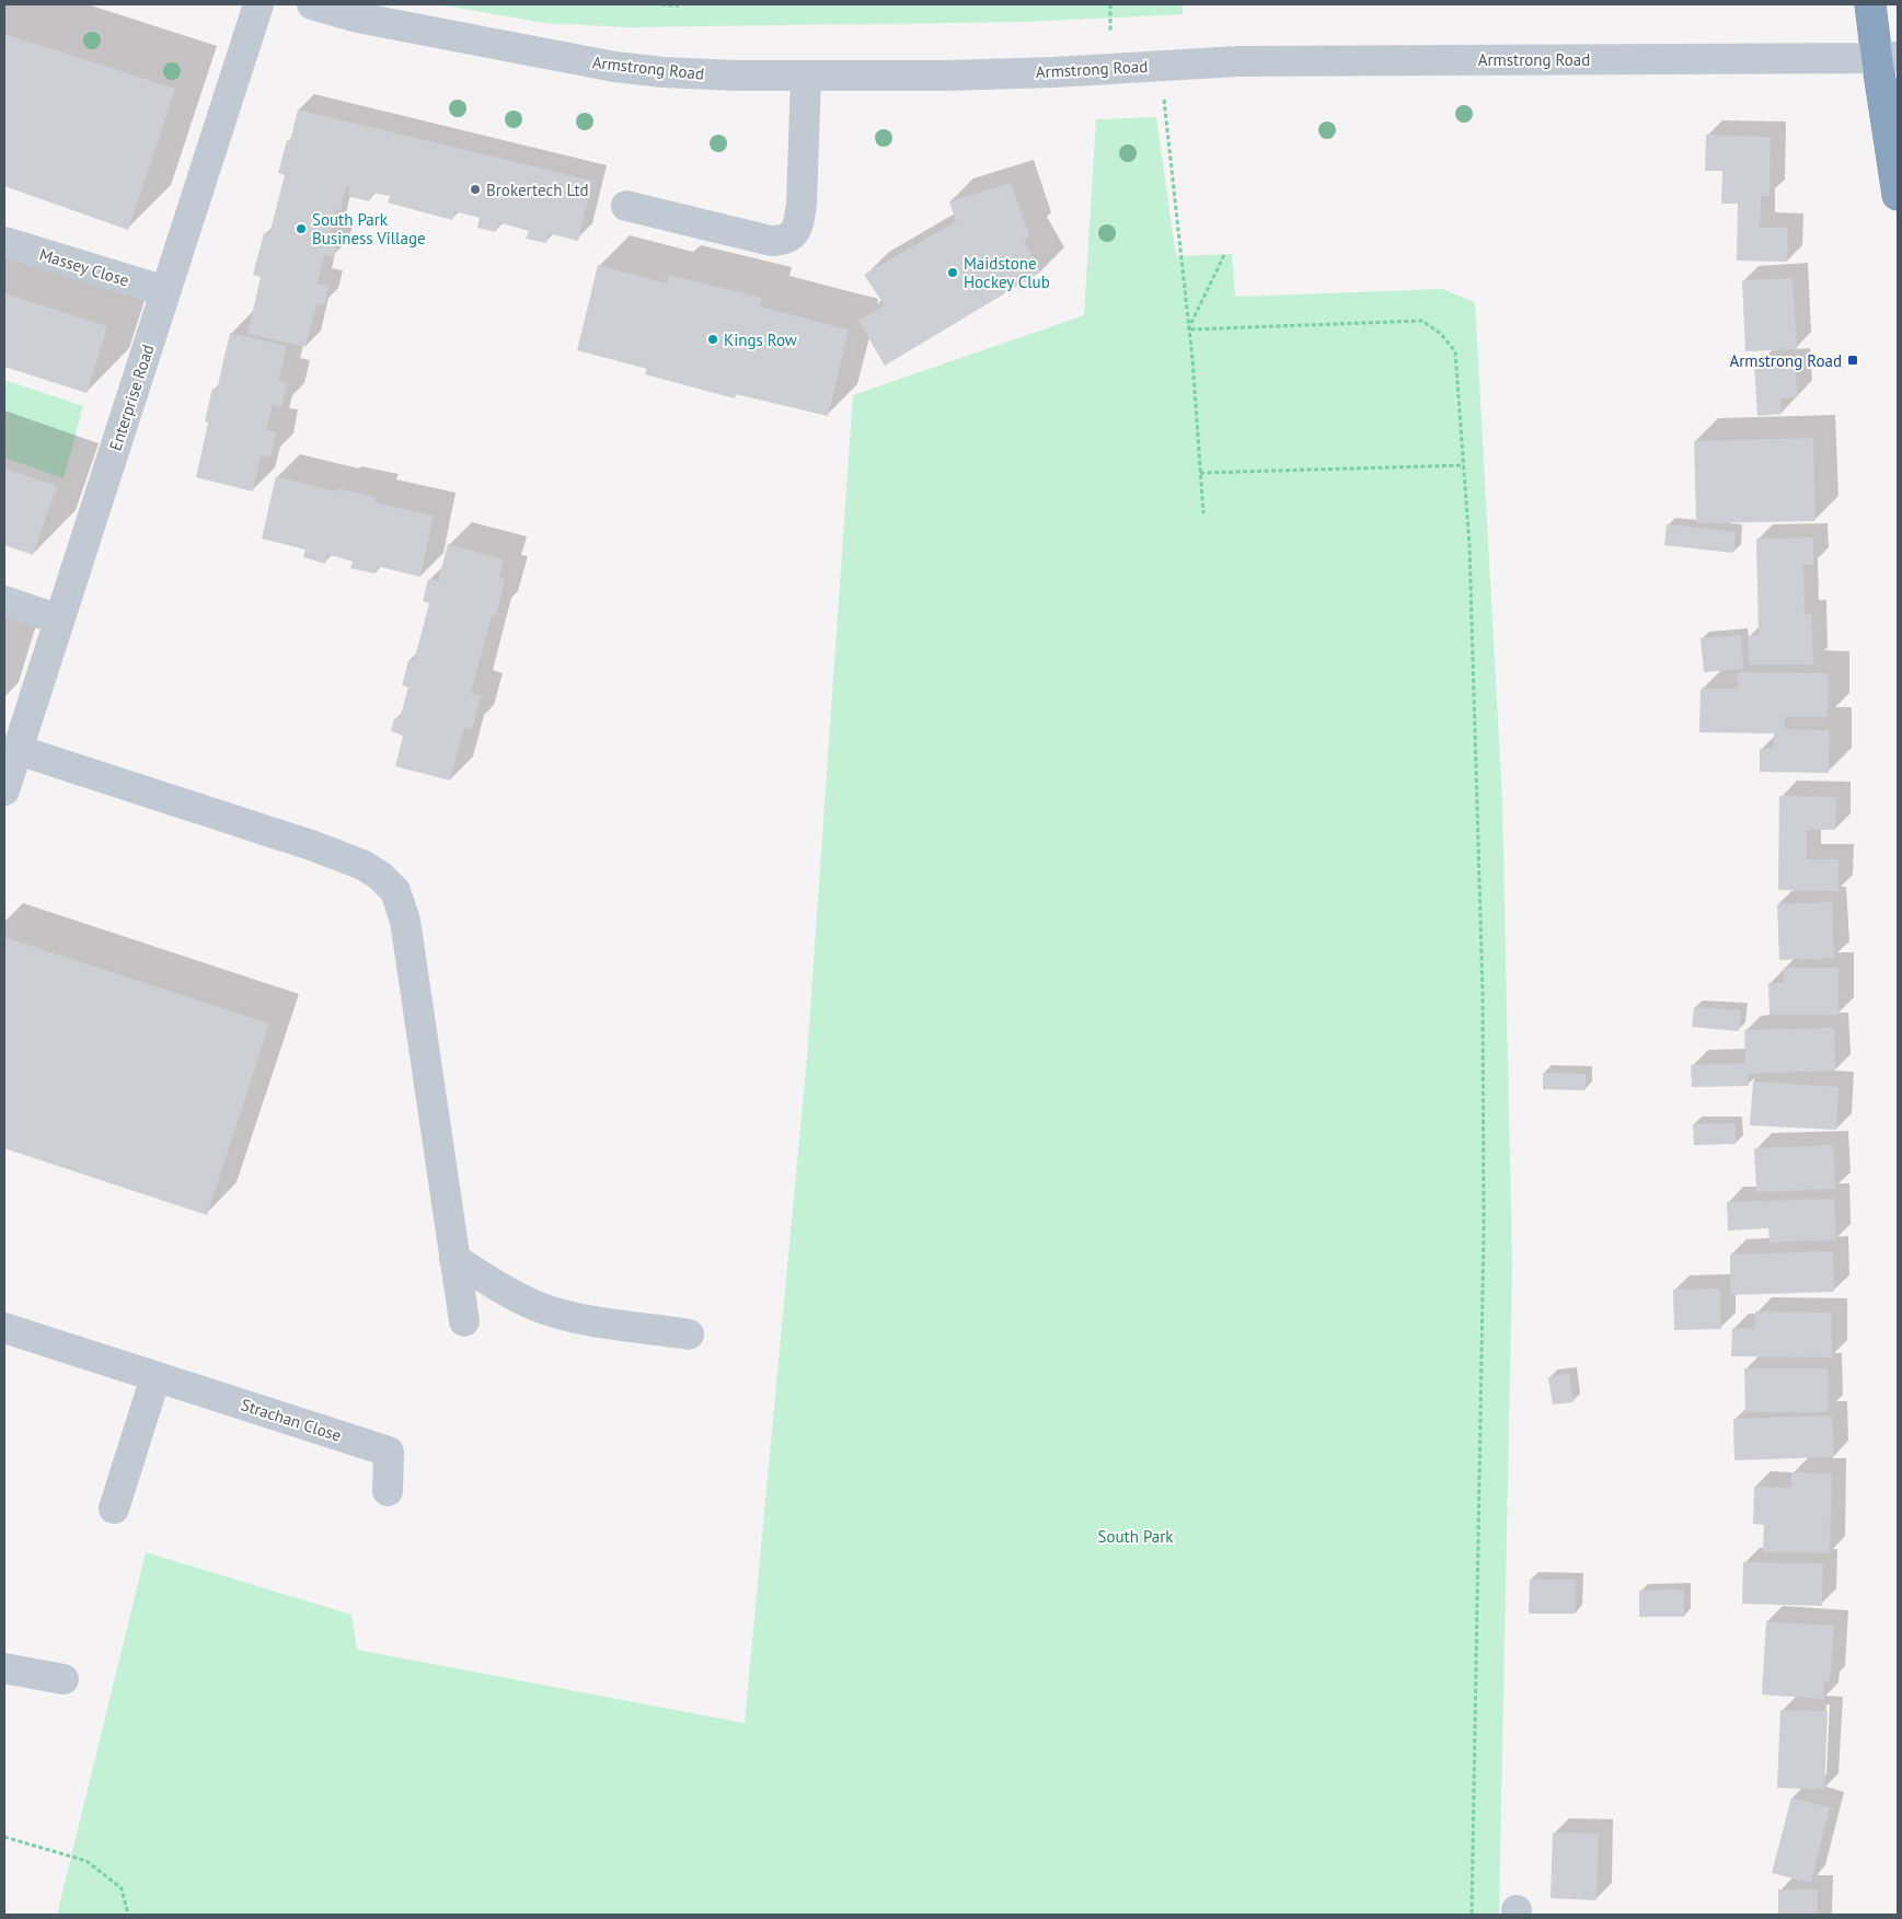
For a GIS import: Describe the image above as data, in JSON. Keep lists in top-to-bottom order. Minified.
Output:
{"streets":{"street":["Armstrong Road","Massey Close","Enterprise Road","Strachan Close"]},"crossings":[["Massey Close","Enterprise Road"]],"parks":["South Park"],"places":{"other":["Brokertech Ltd","South Park Business Village","Maidstone Hockey Club","Kings Row"],"transit":["Armstrong Road"]}}
